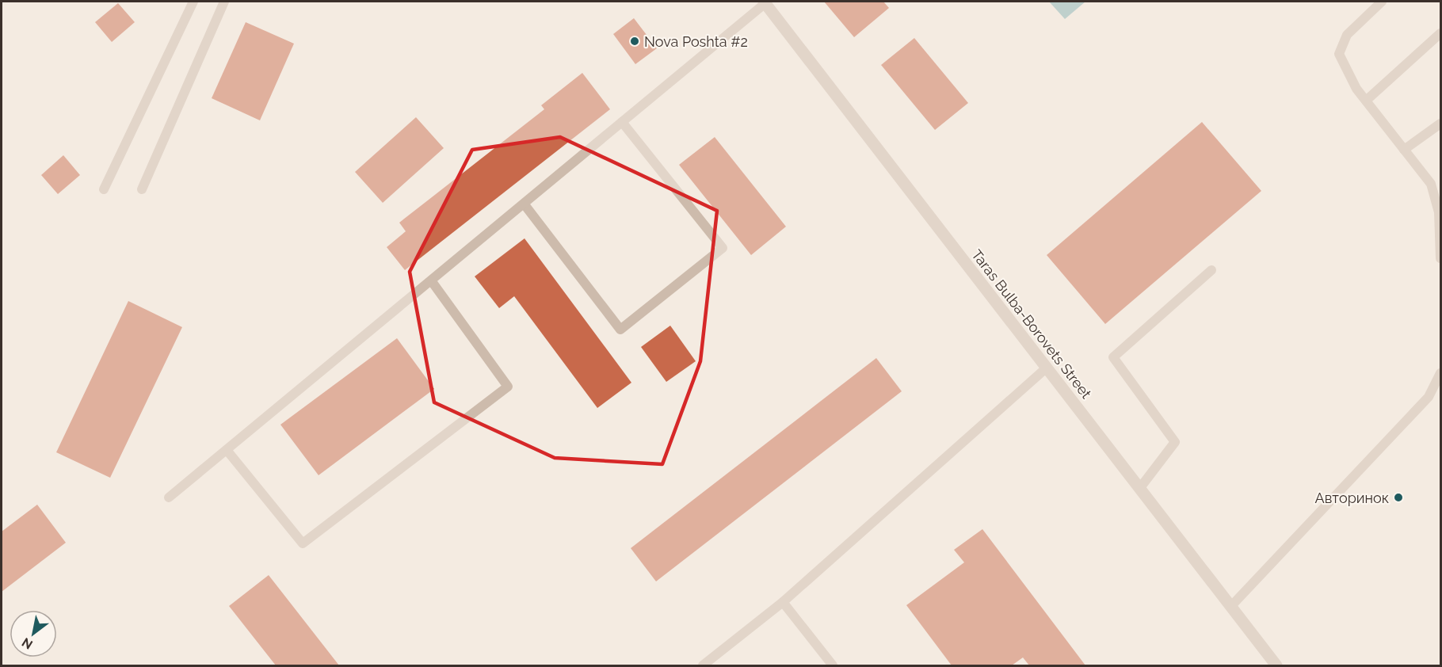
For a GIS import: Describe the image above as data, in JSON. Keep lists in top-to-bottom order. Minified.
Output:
{"streets":{"street":["Taras Bulba-Borovets Street"]},"places":["Nova Poshta #2","Авторинок"],"north":"bottom left"}
